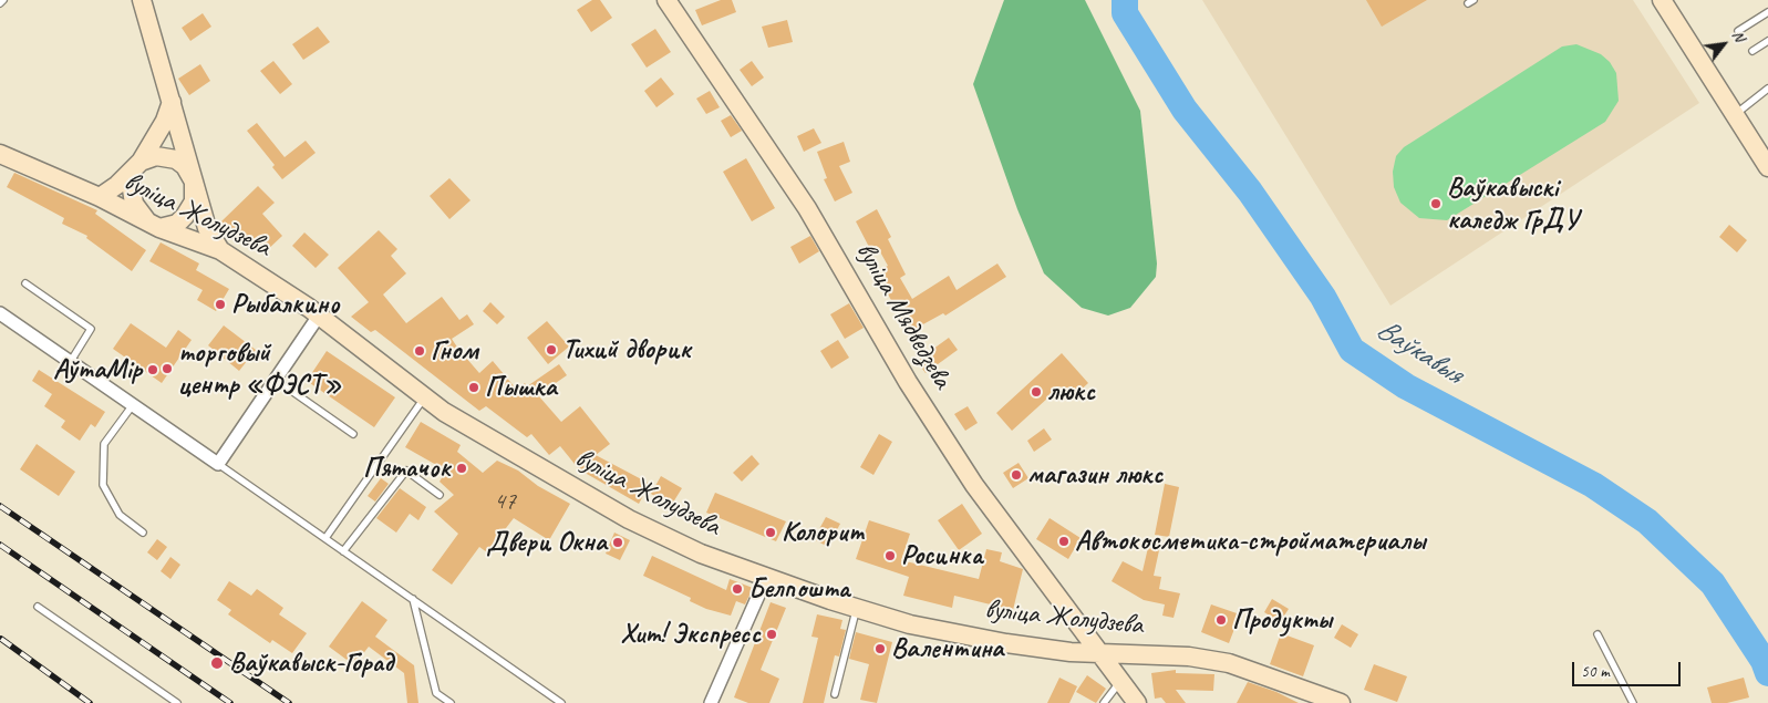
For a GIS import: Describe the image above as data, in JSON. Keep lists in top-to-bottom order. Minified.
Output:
{"streets":{"street":["вуліца Жолудзева","вуліца Мядведзева"]},"crossings":[["вуліца Жолудзева","вуліца Мядведзева"]],"water":["Ваўкавыя"],"places":["Ваўкавыскі каледж ГрДУ","Рыбалкино","Тихий дворик","Гном","торговый центр «ФЭСТ»","АўтаМір","Пышка","люкс","Пятачок","магазин люкс","Колорит","Автокосметика-стройматериалы","Двери Окна","Росинка","Белпошта","Продукты","Хит! Экспресс","Валентина","Ваўкавыск-Горад"],"house_numbers":["47"],"scale_bar":"50 m","north":"top right"}
